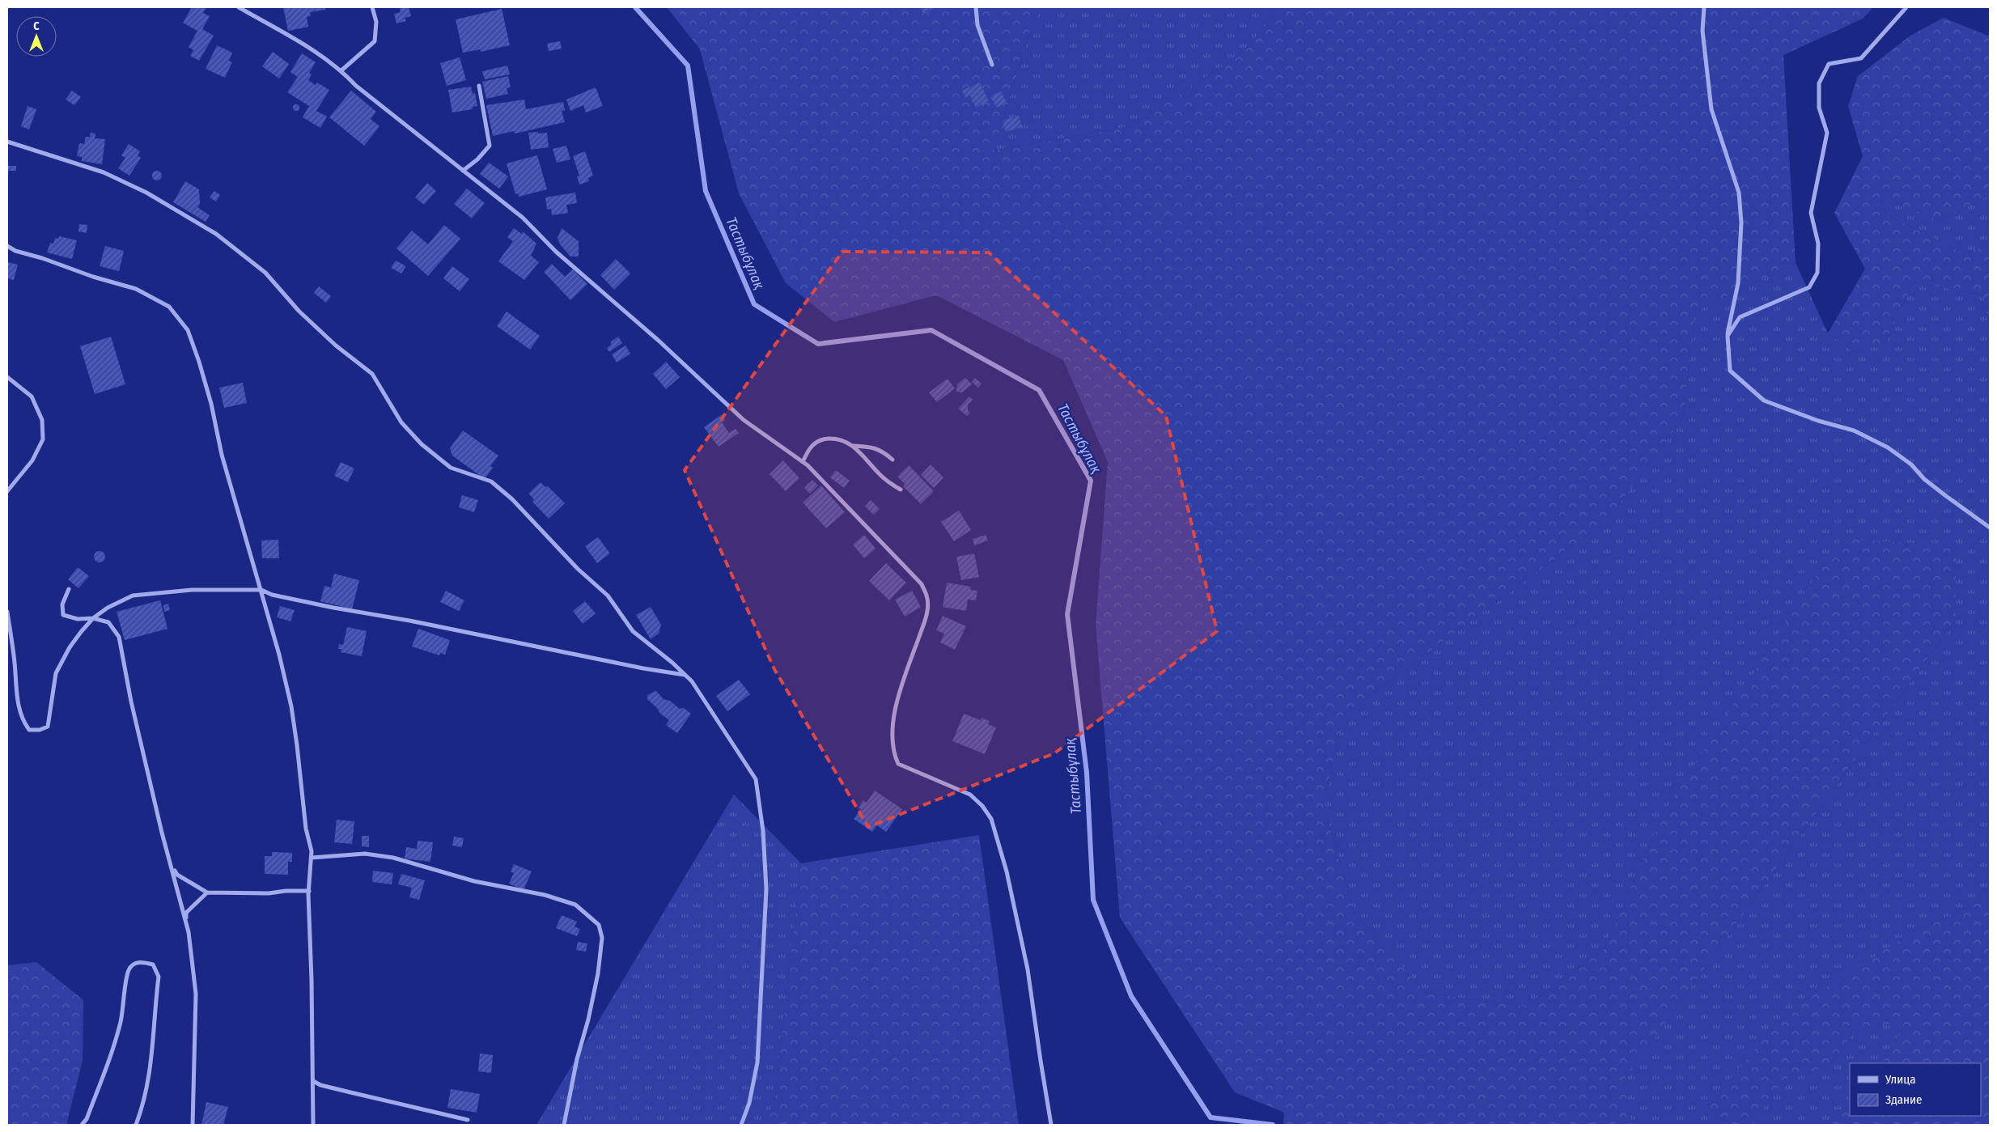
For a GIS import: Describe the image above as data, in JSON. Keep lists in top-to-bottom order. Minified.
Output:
{"water":["Тастыбұлақ"],"legend":["Улица","Здание"],"north":"top"}
